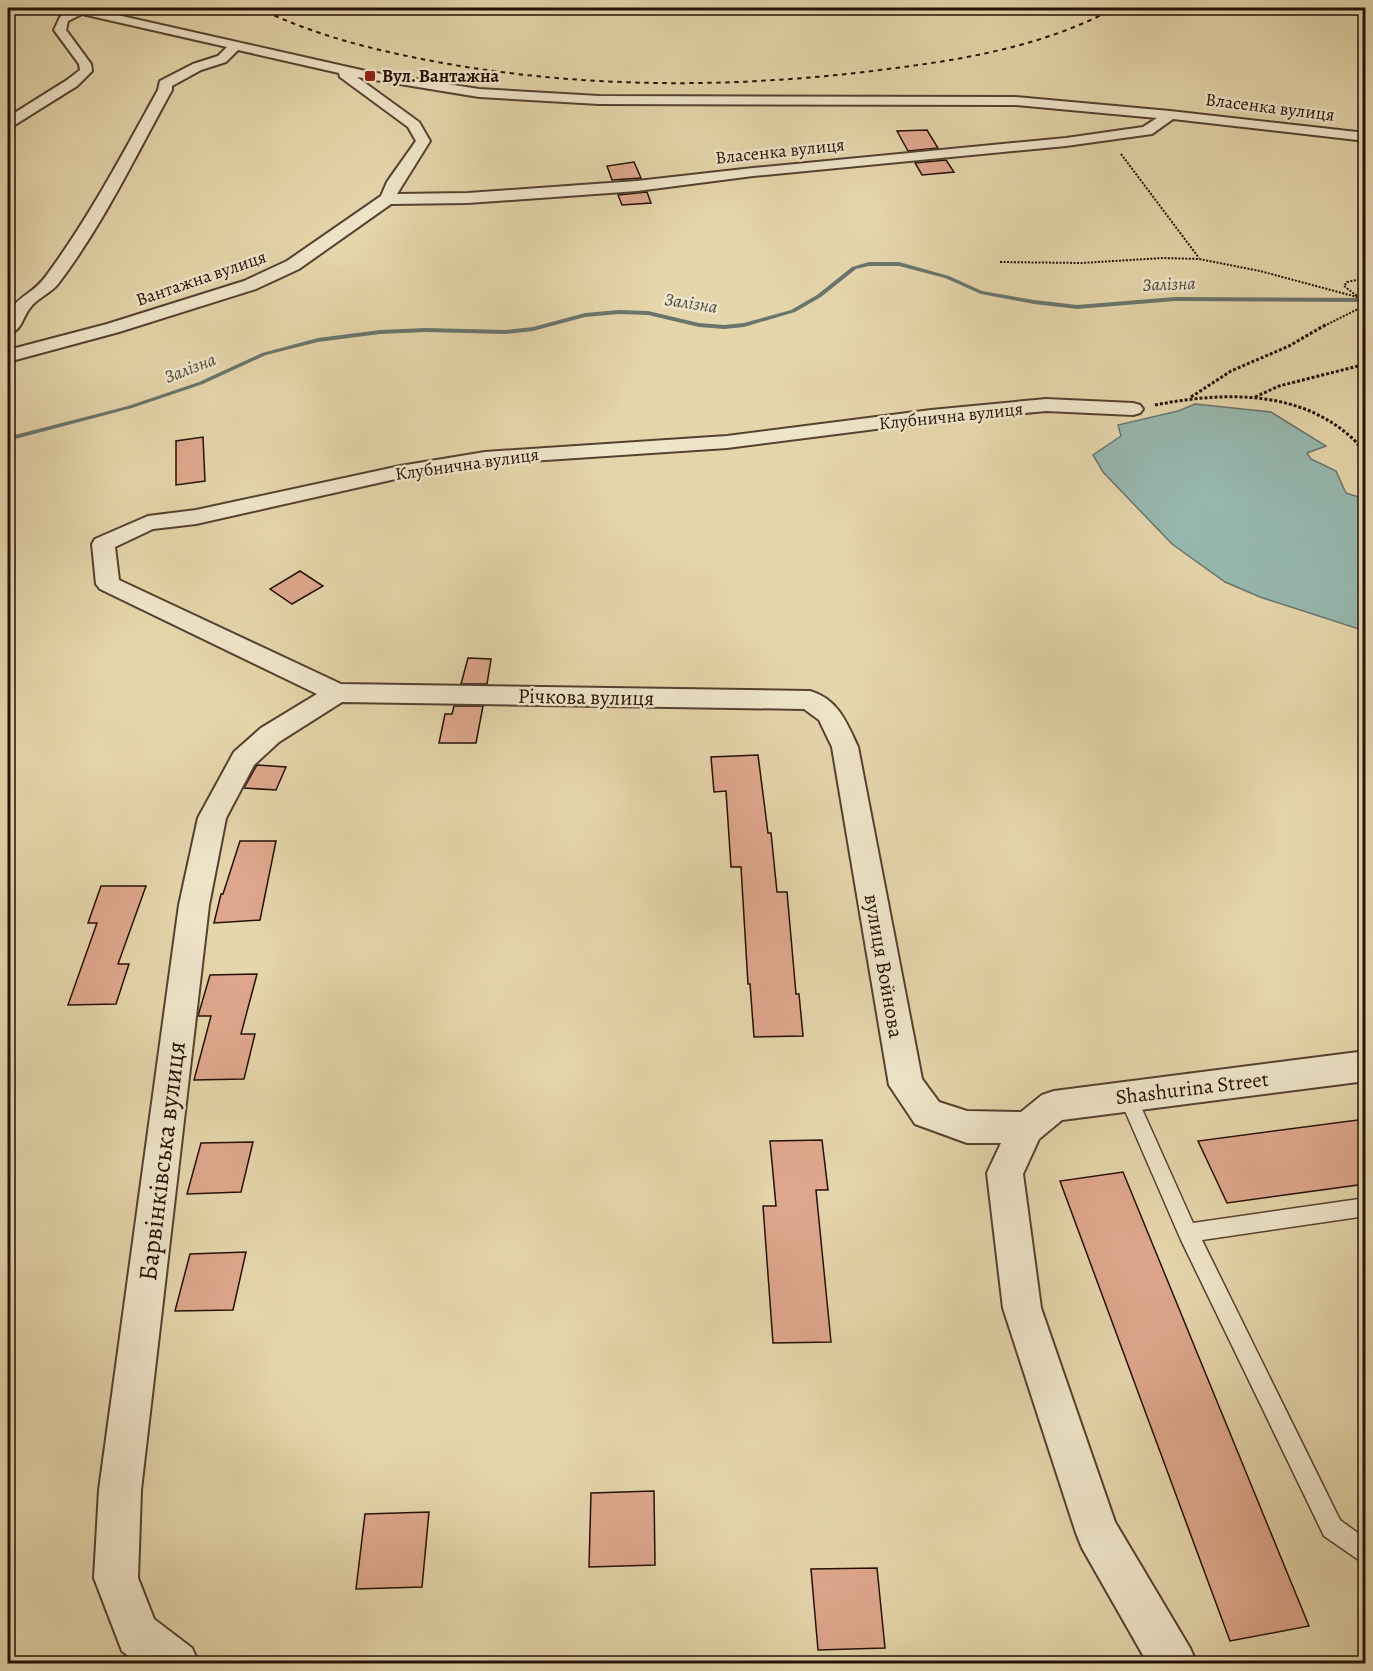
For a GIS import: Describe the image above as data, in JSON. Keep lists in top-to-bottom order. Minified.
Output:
{"streets":{"street":["Власенка вулиця","Вантажна вулиця","Клубнична вулиця","Річкова вулиця","вулиця Войнова","Shashurina Street","Барвінківська вулиця"]},"crossings":[["Власенка вулиця","Вантажна вулиця"],["Клубнична вулиця","Річкова вулиця"],["Клубнична вулиця","Барвінківська вулиця"],["Річкова вулиця","вулиця Войнова"],["Річкова вулиця","Барвінківська вулиця"],["вулиця Войнова","Shashurina Street"]],"water":["Залізна"],"places":{"transit":["Вул. Вантажна"]}}
